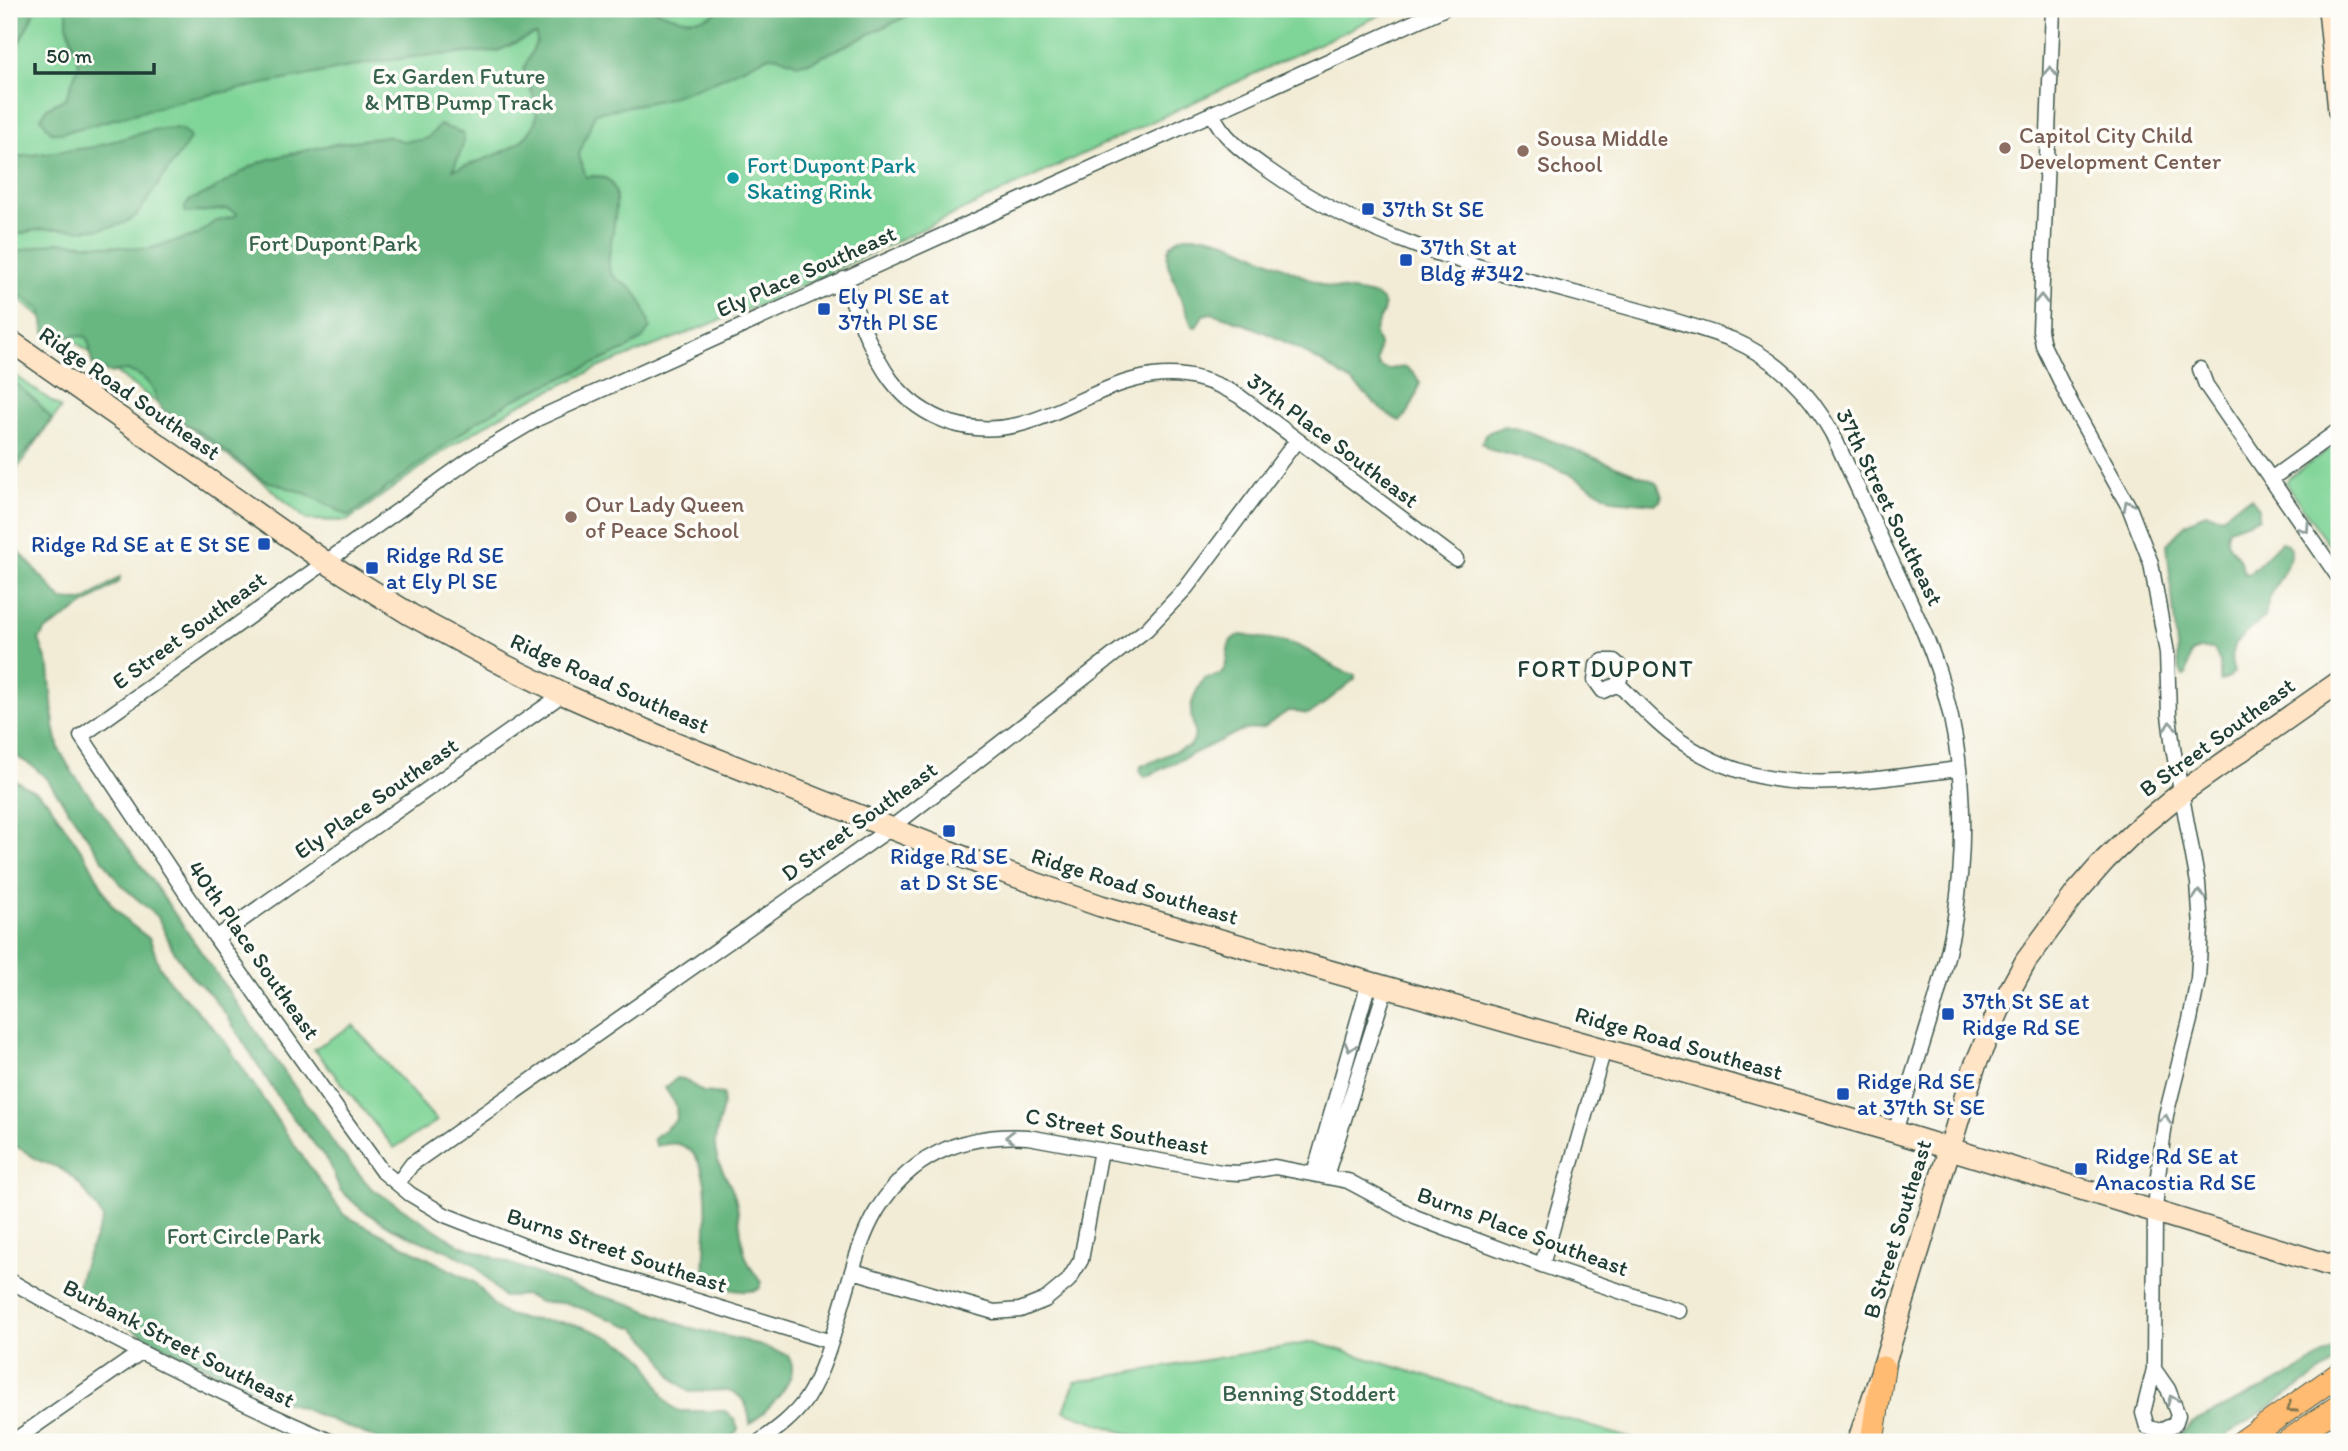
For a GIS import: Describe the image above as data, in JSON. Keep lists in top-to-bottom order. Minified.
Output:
{"streets":{"main road":["Ridge Road Southeast","B Street Southeast"],"street":["Ely Place Southeast","37th Place Southeast","37th Street Southeast","E Street Southeast","D Street Southeast","40th Place Southeast","C Street Southeast","Burns Place Southeast","Burns Street Southeast","Burbank Street Southeast"]},"crossings":[["Ely Place Southeast","Ridge Road Southeast"],["Ely Place Southeast","37th Place Southeast"],["Ely Place Southeast","37th Street Southeast"],["Ely Place Southeast","E Street Southeast"],["Ely Place Southeast","40th Place Southeast"],["Ridge Road Southeast","37th Street Southeast"],["Ridge Road Southeast","E Street Southeast"],["Ridge Road Southeast","B Street Southeast"],["Ridge Road Southeast","D Street Southeast"],["37th Place Southeast","D Street Southeast"],["E Street Southeast","40th Place Southeast"],["D Street Southeast","40th Place Southeast"],["D Street Southeast","Burns Street Southeast"],["40th Place Southeast","Burns Street Southeast"],["C Street Southeast","Burns Place Southeast"],["C Street Southeast","Burns Street Southeast"]],"one_way":["C Street Southeast"],"districts":["FORT DUPONT"],"parks":["Ex Garden Future & MTB Pump Track","Fort Dupont Park","Fort Circle Park","Benning Stoddert"],"places":{"other":["Capitol City Child Development Center","Sousa Middle School","Fort Dupont Park Skating Rink","Our Lady Queen of Peace School"],"transit":["37th St SE","37th St at Bldg #342","Ely Pl SE at 37th Pl SE","Ridge Rd SE at E St SE","Ridge Rd SE at Ely Pl SE","Ridge Rd SE at D St SE","37th St SE at Ridge Rd SE","Ridge Rd SE at 37th St SE","Ridge Rd SE at Anacostia Rd SE"]},"scale_bar":"50 m"}
